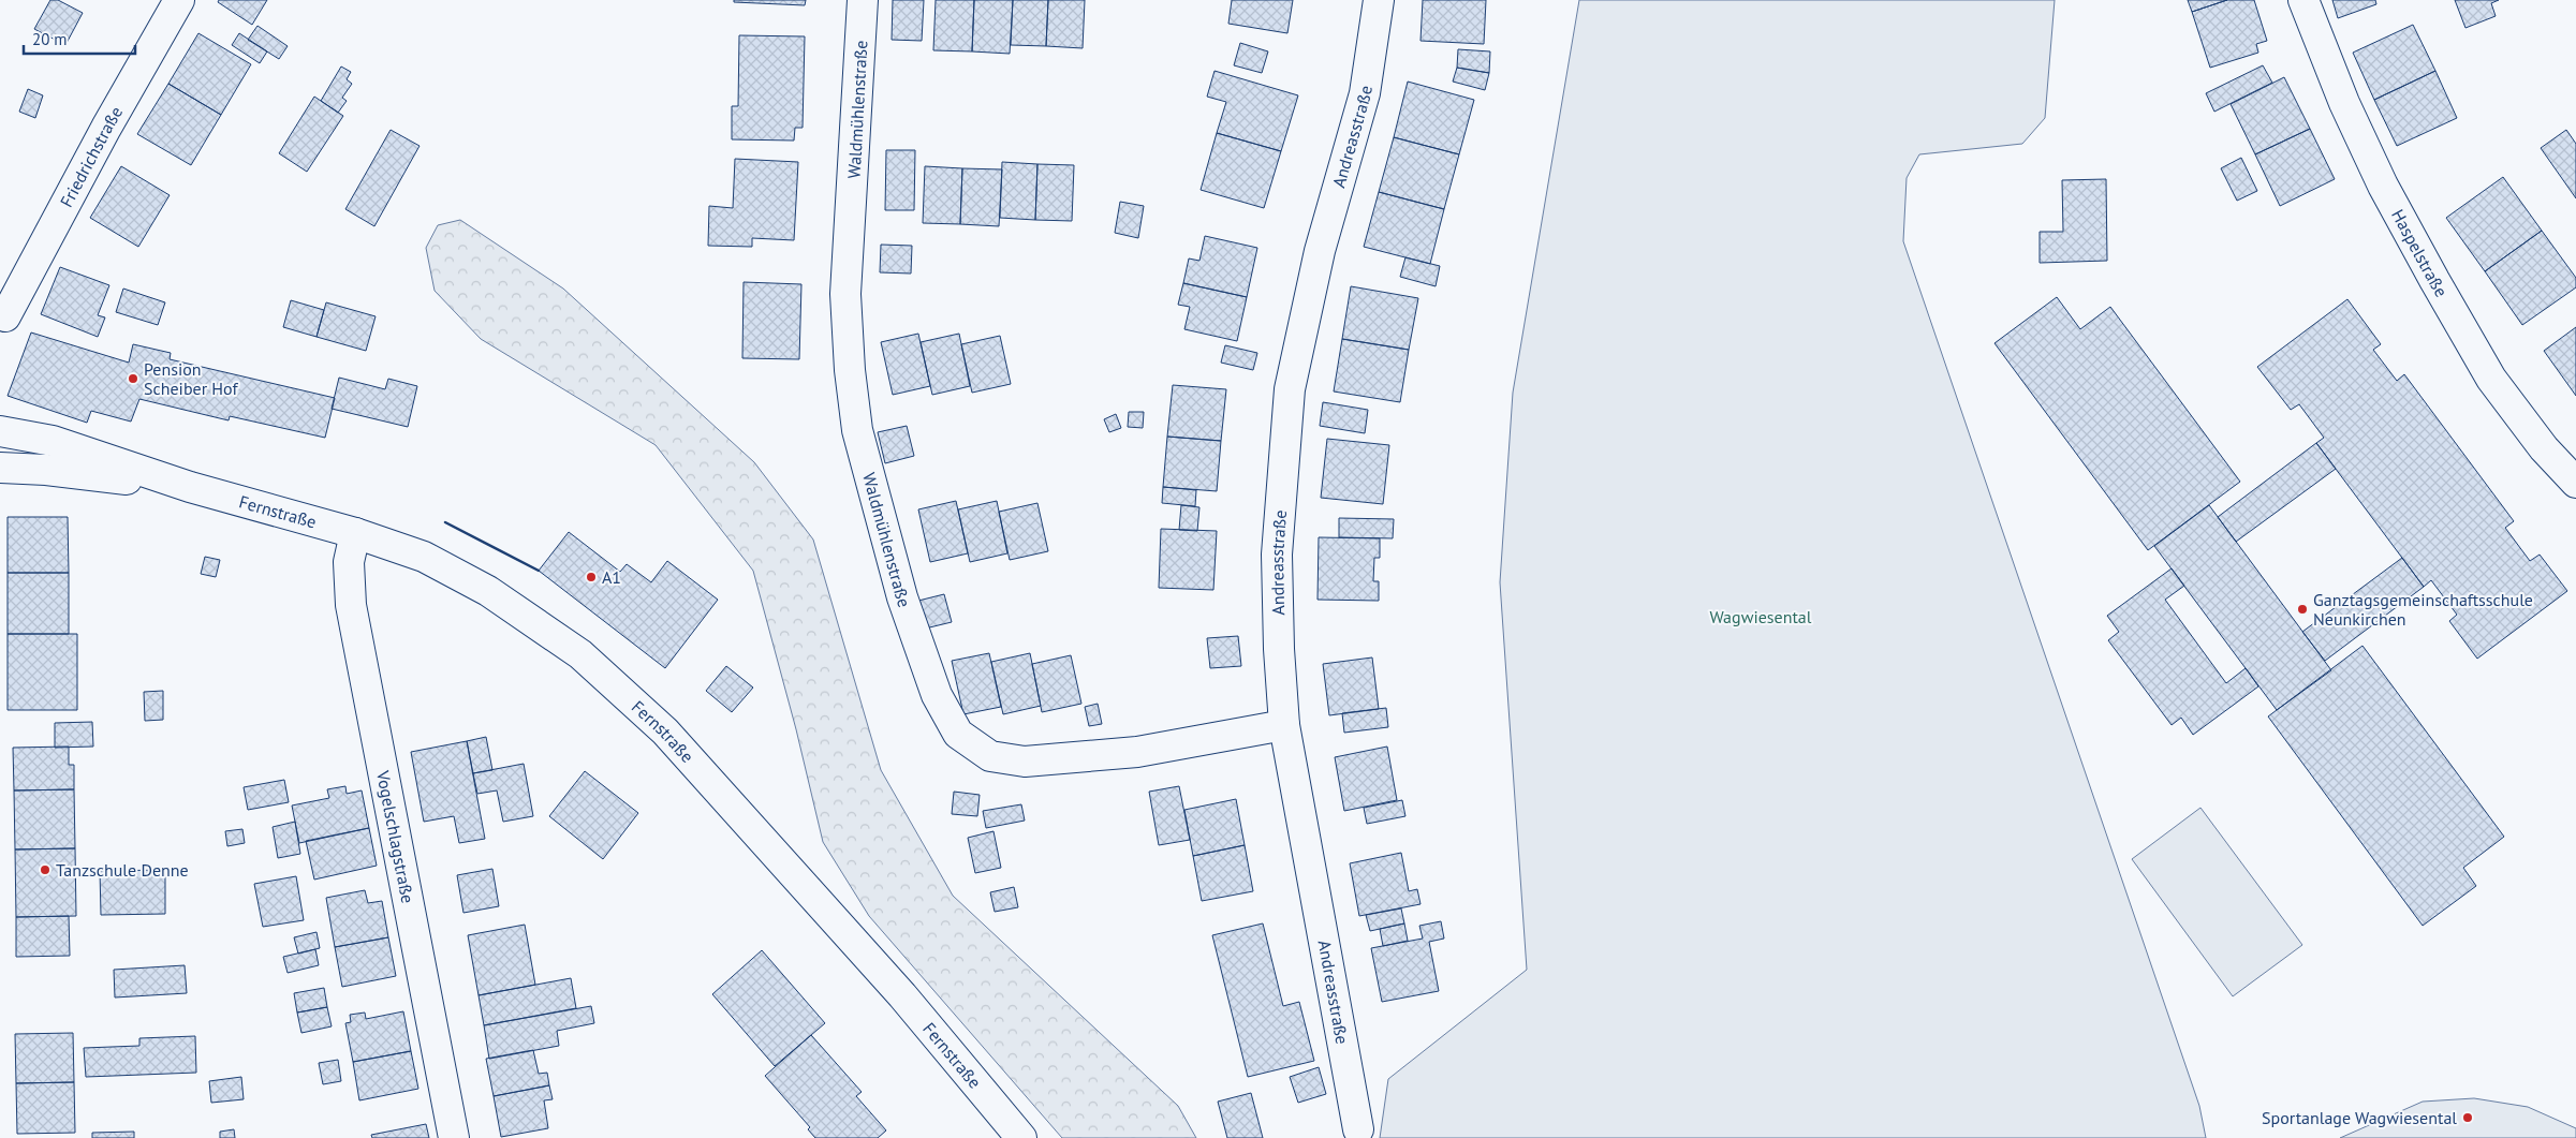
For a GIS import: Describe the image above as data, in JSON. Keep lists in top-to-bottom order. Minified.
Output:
{"streets":{"street":["Waldmühlenstraße","Andreasstraße","Friedrichstraße","Haspelstraße","Fernstraße","Vogelschlagstraße"]},"crossings":[["Waldmühlenstraße","Andreasstraße"],["Fernstraße","Vogelschlagstraße"]],"parks":["Wagwiesental"],"places":["Pension Scheiber Hof","A1","Ganztagsgemeinschaftsschule Neunkirchen","Tanzschule Denne","Sportanlage Wagwiesental"],"scale_bar":"20 m"}
